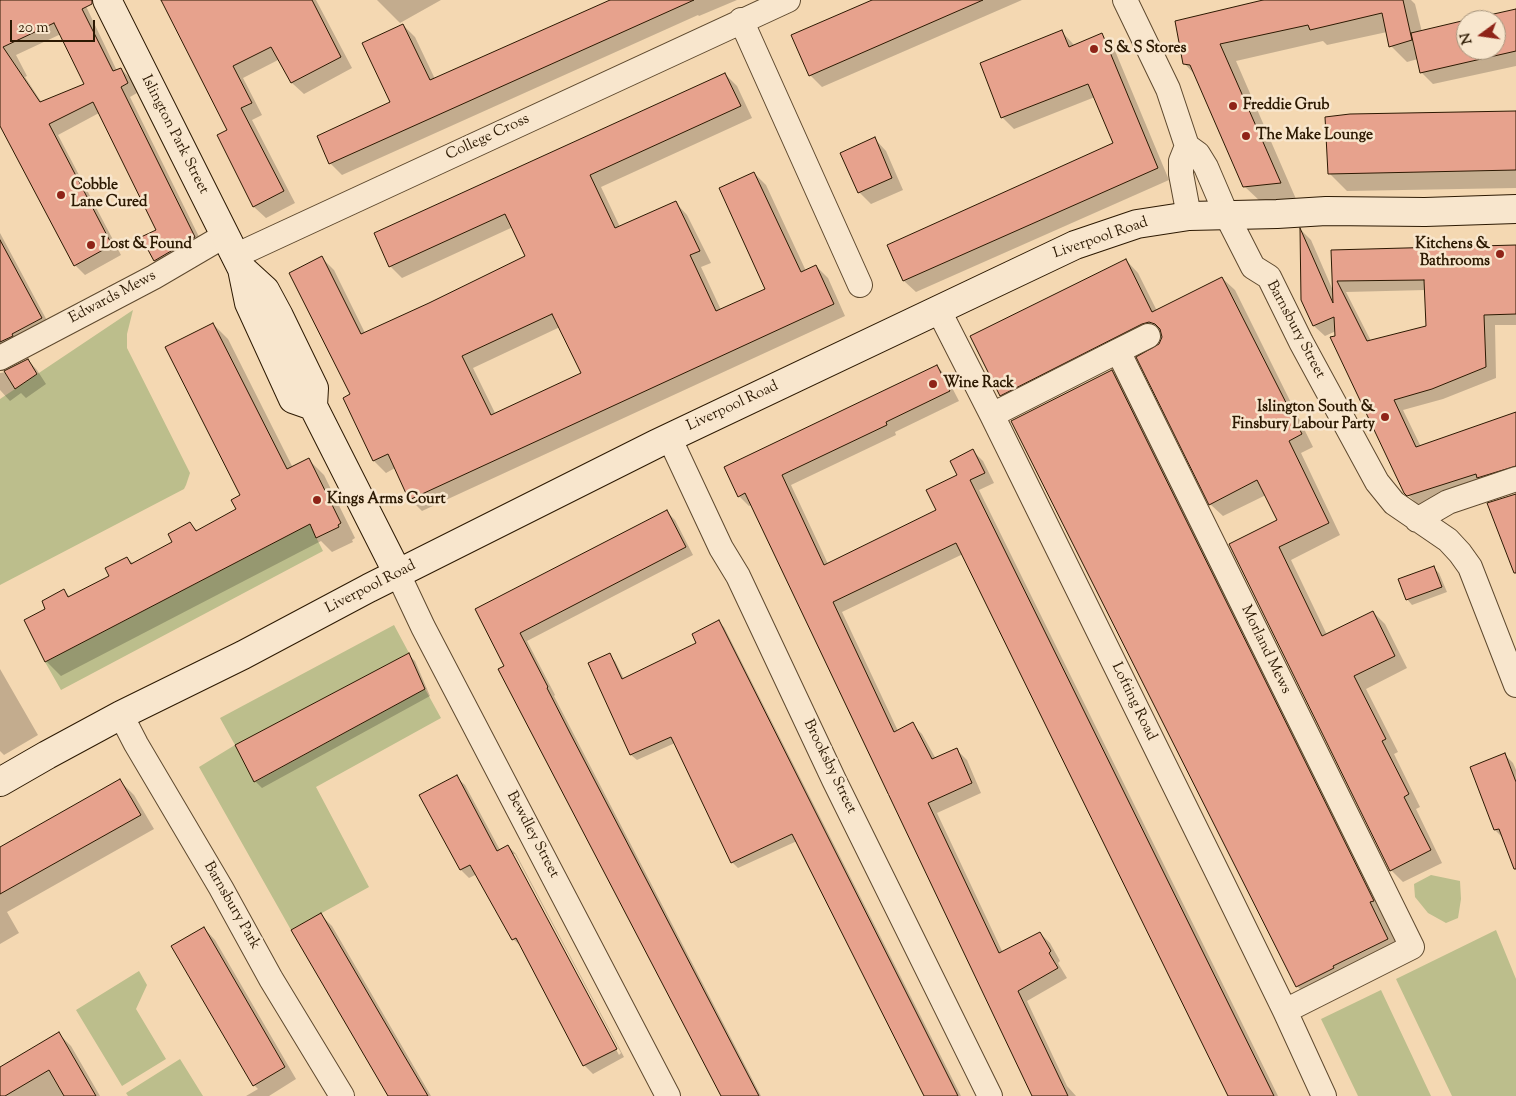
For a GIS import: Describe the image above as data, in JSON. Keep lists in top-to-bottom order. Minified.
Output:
{"streets":{"main road":["Islington Park Street","Liverpool Road"],"street":["College Cross","Edwards Mews","Barnsbury Street","Morland Mews","Lofting Road","Brooksby Street","Bewdley Street","Barnsbury Park"]},"crossings":[["Islington Park Street","College Cross"],["Islington Park Street","Liverpool Road"],["Islington Park Street","Edwards Mews"],["Islington Park Street","Bewdley Street"],["College Cross","Edwards Mews"],["Liverpool Road","Barnsbury Street"],["Liverpool Road","Lofting Road"],["Liverpool Road","Brooksby Street"],["Liverpool Road","Bewdley Street"],["Liverpool Road","Barnsbury Park"],["Morland Mews","Lofting Road"]],"places":["S & S Stores","Freddie Grub","The Make Lounge","Cobble Lane Cured","Lost & Found","Kitchens & Bathrooms","Wine Rack","Islington South & Finsbury Labour Party","Kings Arms Court"],"scale_bar":"20 m","north":"left"}
